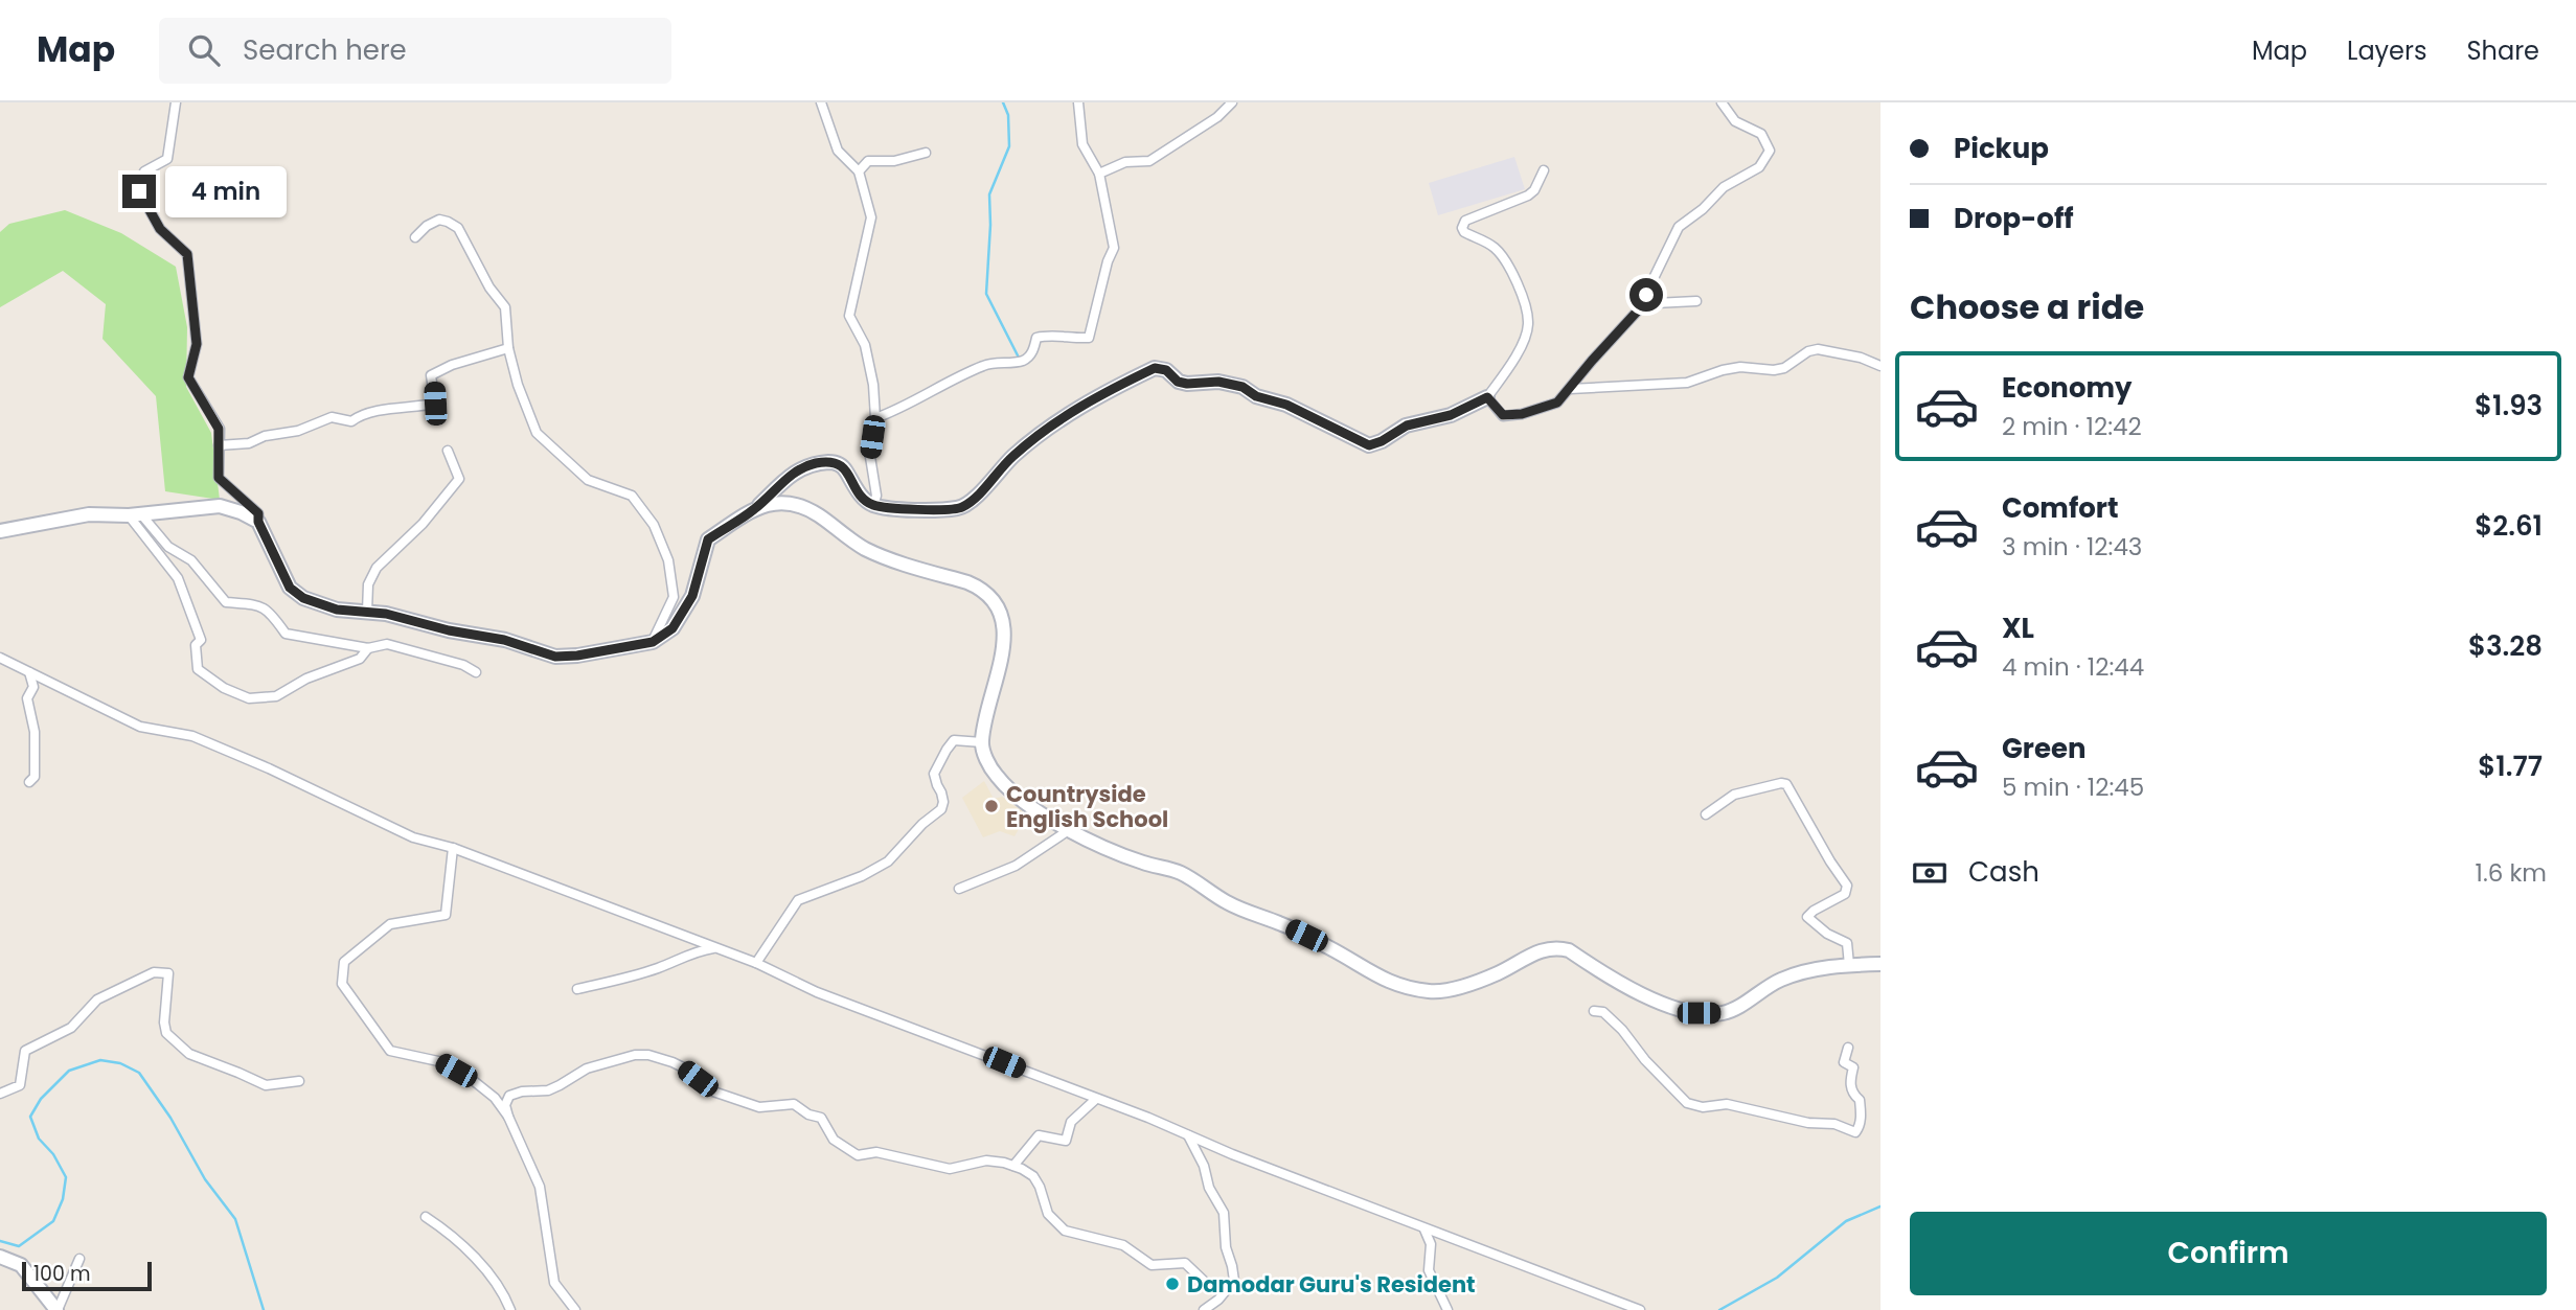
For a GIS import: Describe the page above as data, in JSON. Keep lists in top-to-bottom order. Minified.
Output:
{"places":["Countryside English School","Damodar Guru's Resident"],"scale_bar":"100 m","page":{"header":"Map","search":"Search here","nav":["Map","Layers","Share"],"banner":["Pickup","Drop-off"],"bubble":"4 min","heading":"Choose a ride","list":[{"name":"Economy","note":"2 min · 12:42","value":"$1.93"},{"name":"Comfort","note":"3 min · 12:43","value":"$2.61"},{"name":"XL","note":"4 min · 12:44","value":"$3.28"},{"name":"Green","note":"5 min · 12:45","value":"$1.77"}],"pay":["Cash","1.6 km"],"buttons":"Confirm","scale":"100 m"}}
